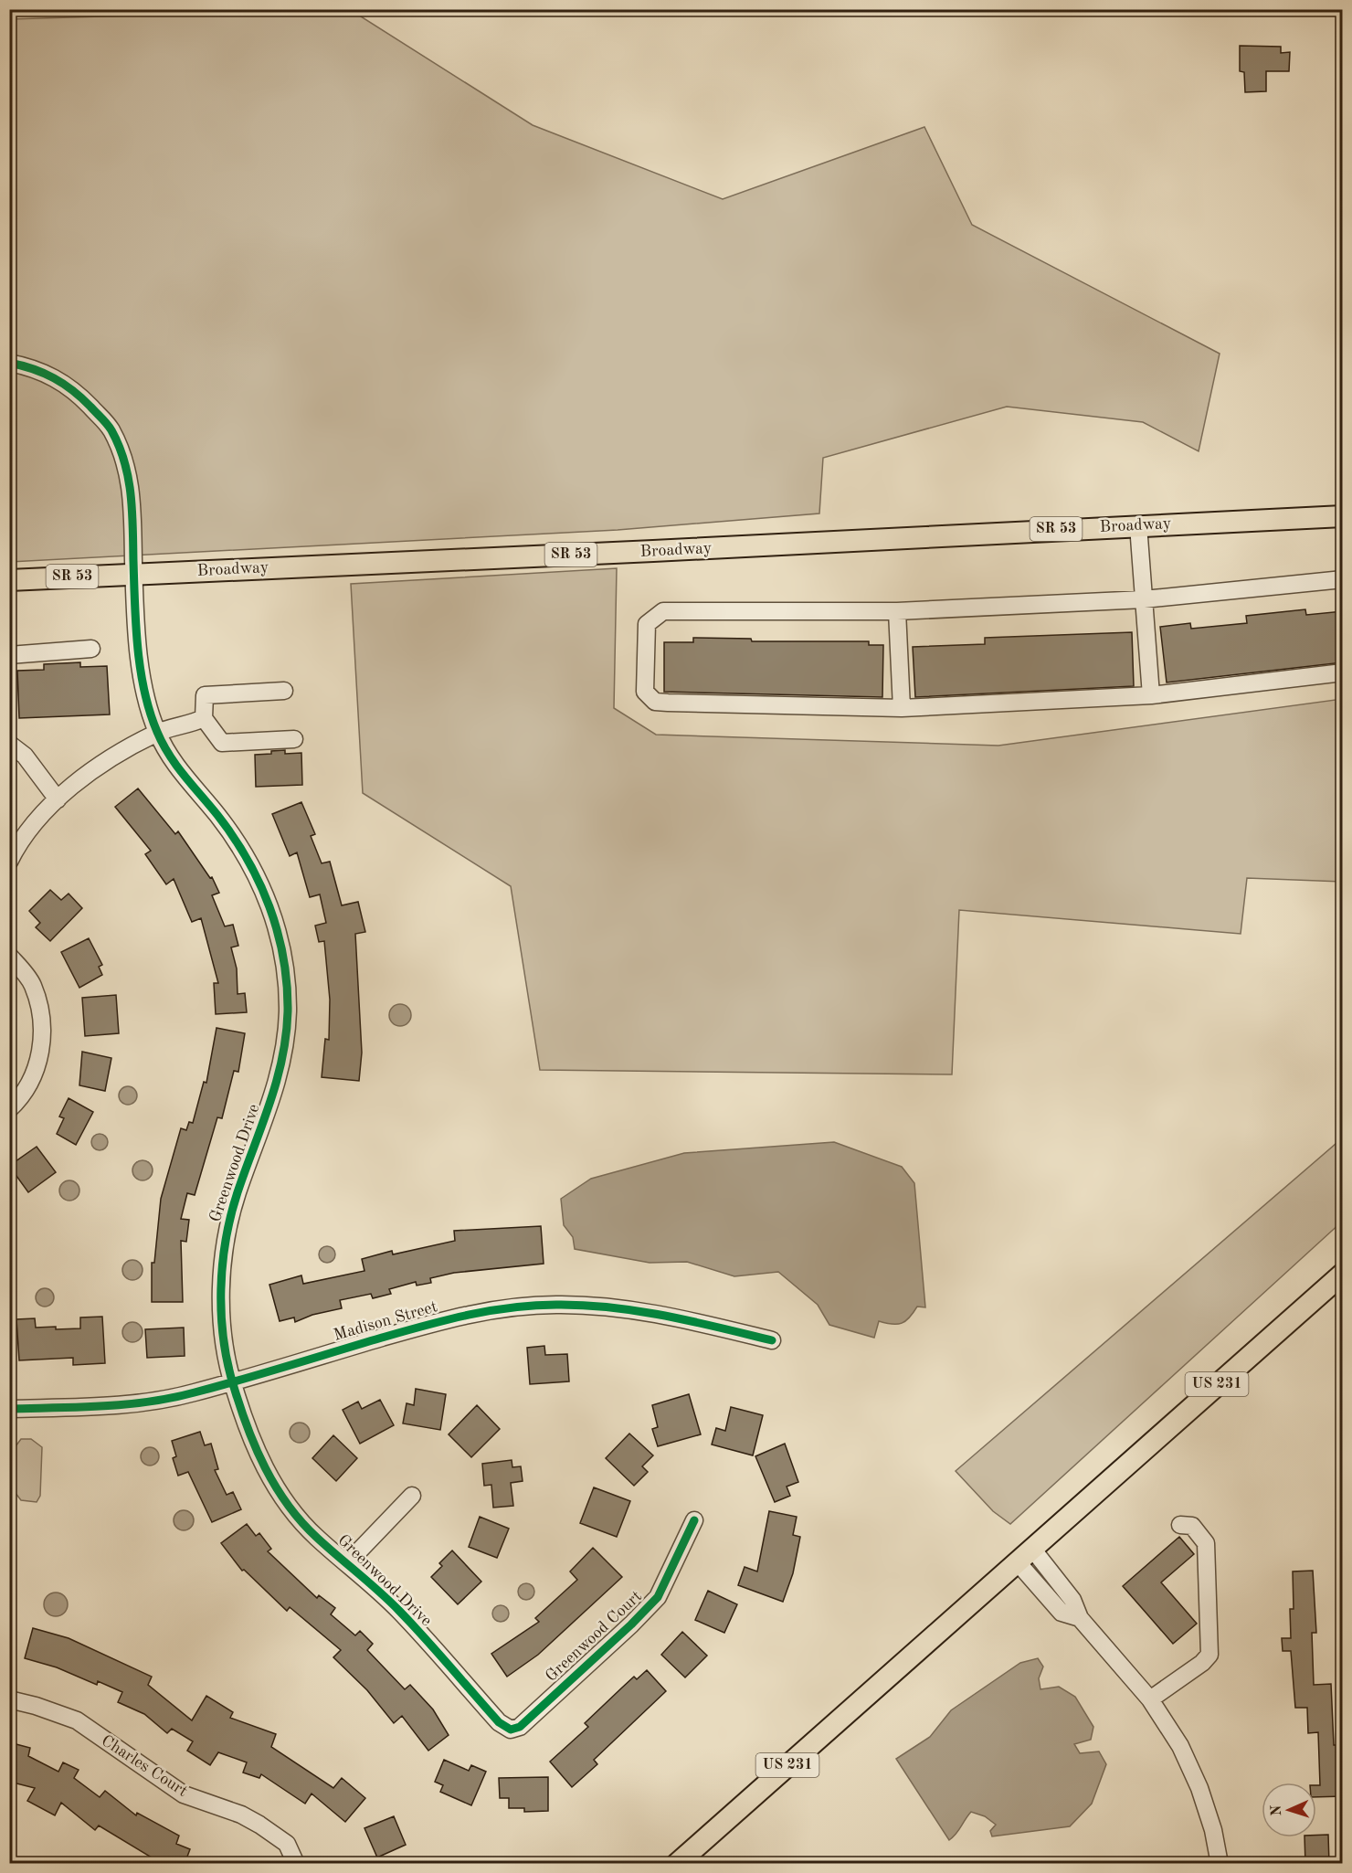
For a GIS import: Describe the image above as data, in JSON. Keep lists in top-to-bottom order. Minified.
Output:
{"streets":{"main road":["Broadway","SR 53","US 231"],"street":["Greenwood Drive","Madison Street","Greenwood Court","Charles Court"]},"crossings":[["Broadway","Greenwood Drive"],["Greenwood Drive","Madison Street"],["Greenwood Drive","Greenwood Court"]],"north":"left"}
